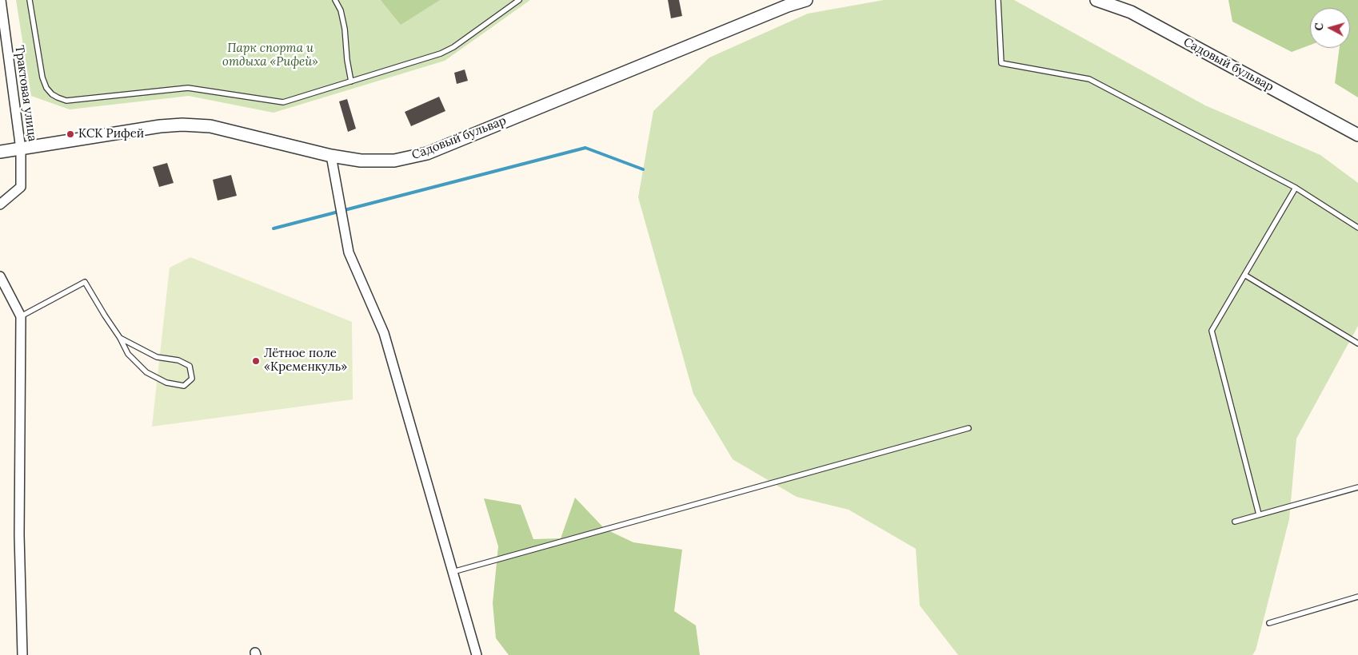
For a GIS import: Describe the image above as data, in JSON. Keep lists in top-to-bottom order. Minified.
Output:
{"streets":{"street":["Садовый бульвар","Трактовая улица"]},"crossings":[["Садовый бульвар","Трактовая улица"]],"parks":["Парк спорта и отдыха «Рифей»"],"places":["КСК Рифей","Лётное поле «Кременкуль»"],"north":"left"}
